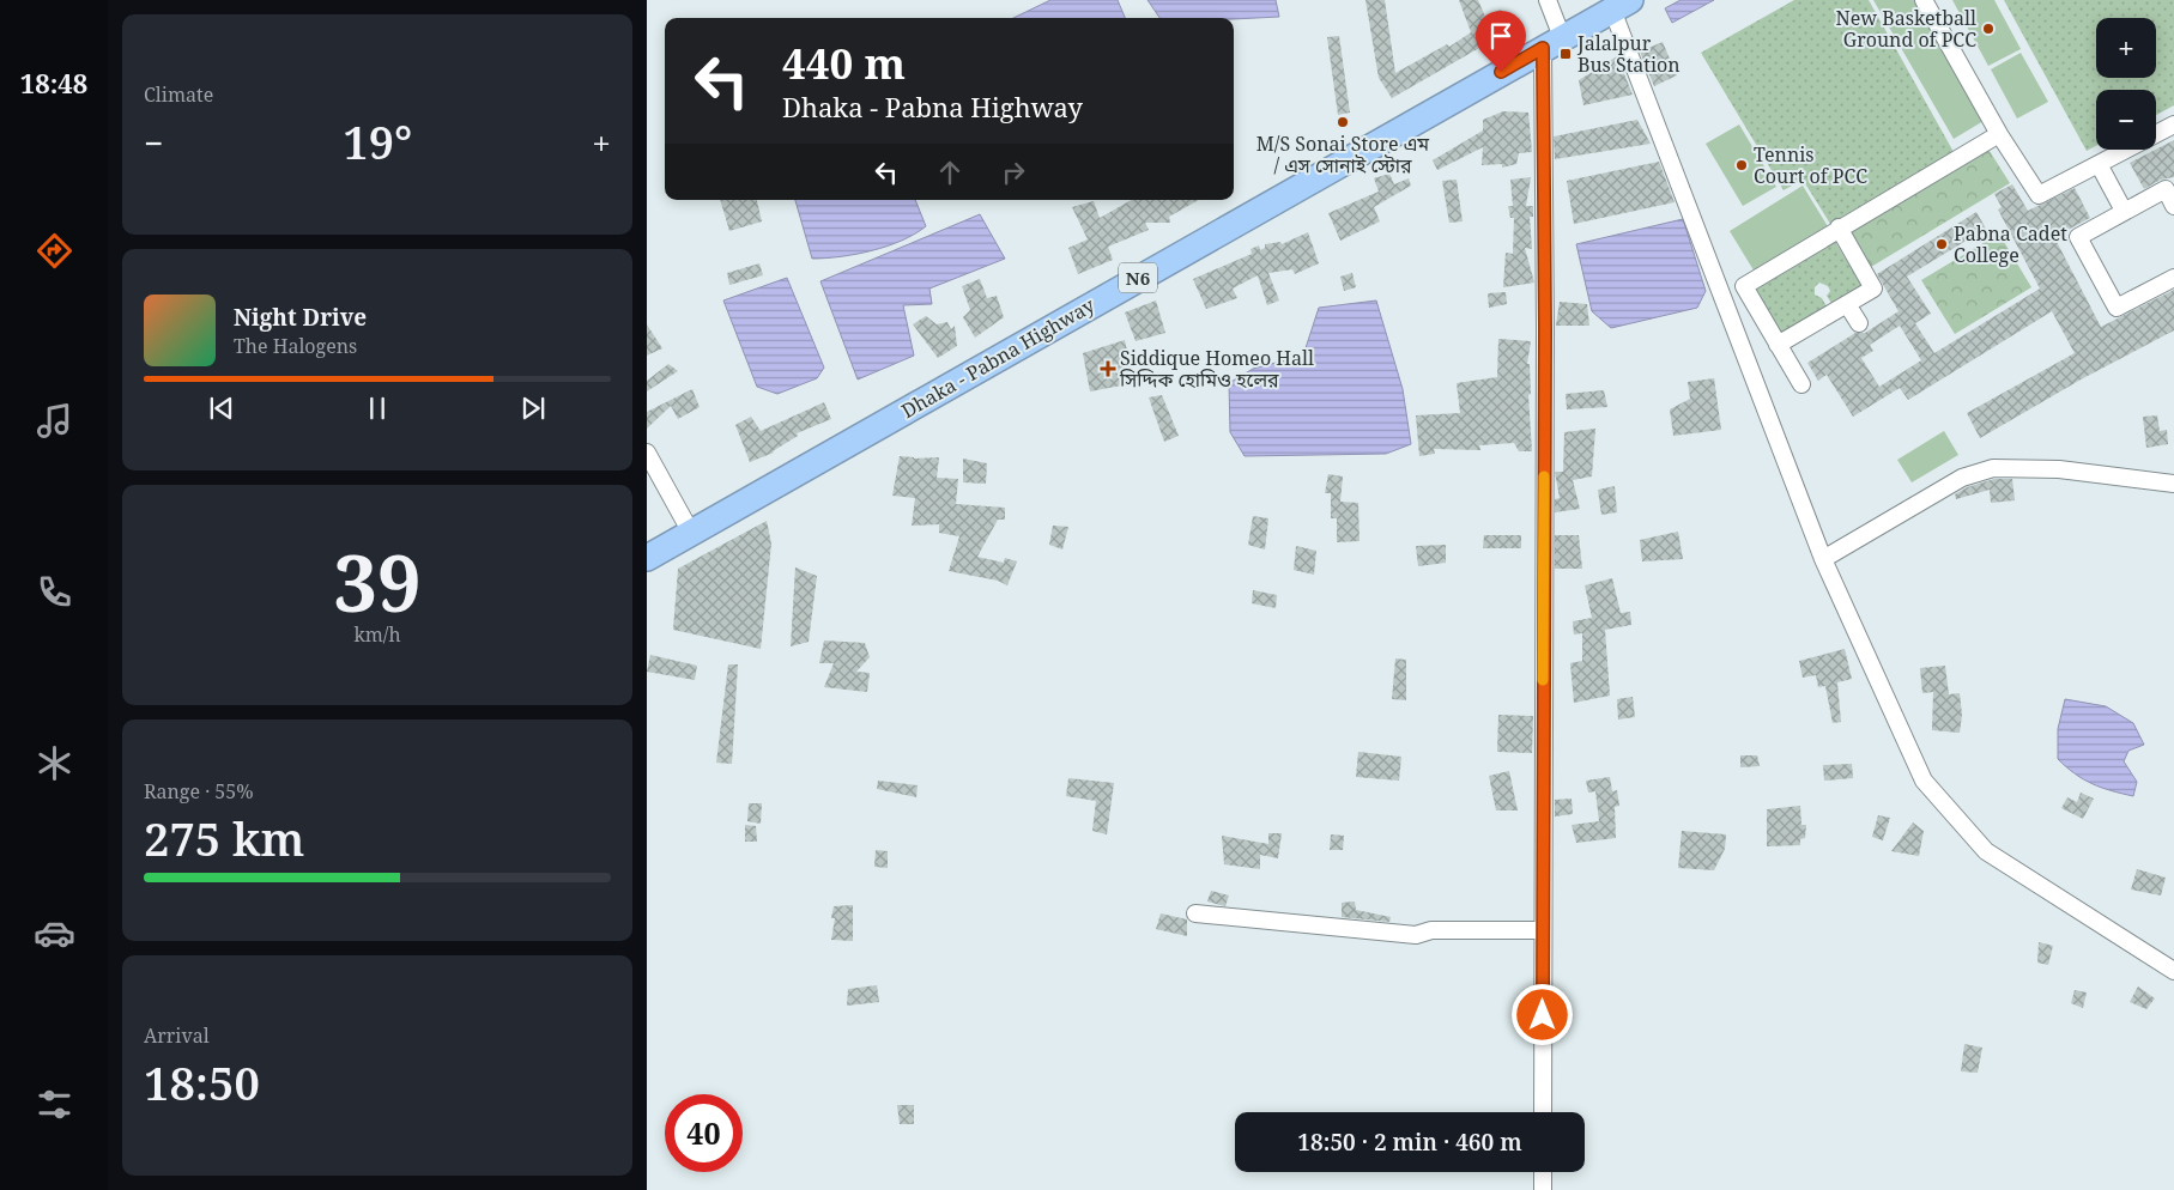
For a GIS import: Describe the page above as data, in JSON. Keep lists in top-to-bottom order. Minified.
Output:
{"streets":{"highway":["N6","Dhaka - Pabna Highway"]},"places":{"other":["New Basketball Ground of PCC","M/S Sonai Store এম / এস সোনাই স্টোর","Tennis Court of PCC","Pabna Cadet College"],"transit":["Jalalpur Bus Station"],"health":["Siddique Homeo Hall সিদ্দিক হোমিও হলের"]},"page":{"tabs":"18:48","tile":["Climate",["39","km/h"],["Range · 55%","275 km"],["Arrival","18:50"]],"map_buttons":["+","−"],"turn":["440 m","Dhaka - Pabna Highway"],"heat":["−","19°","+"],"song":["Night Drive","The Halogens"],"limit":"40","trip":"18:50 · 2 min · 460 m"}}
